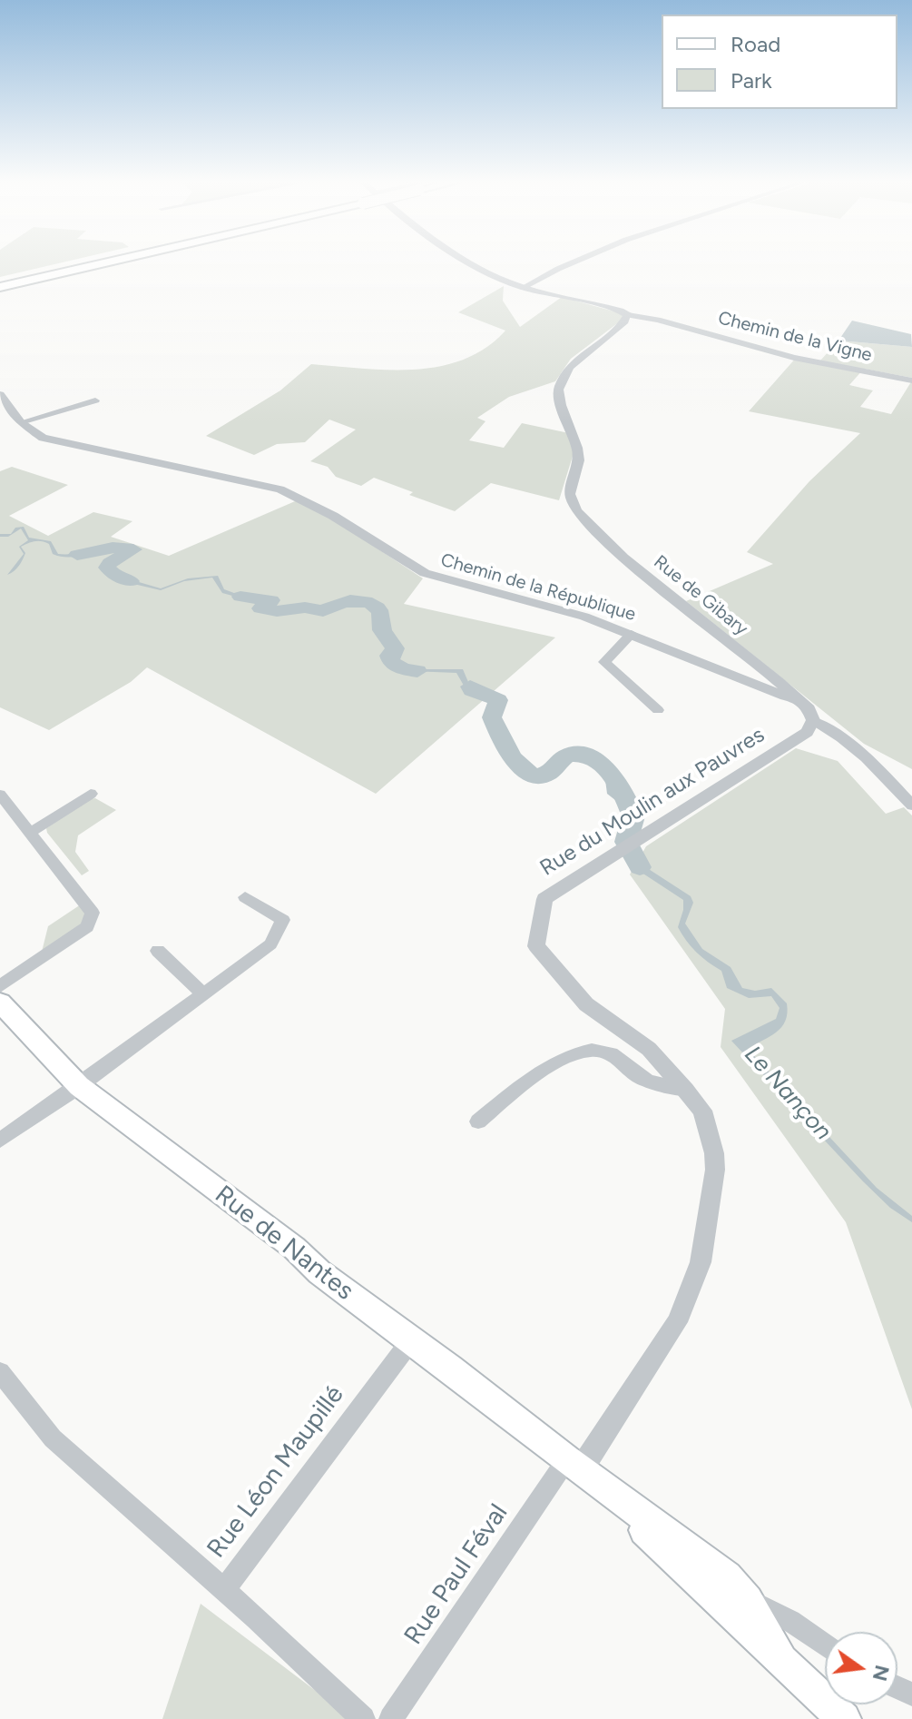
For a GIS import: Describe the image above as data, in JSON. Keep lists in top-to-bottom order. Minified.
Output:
{"streets":{"main road":["Rue de Nantes"],"street":["Chemin de la Vigne","Chemin de la République","Rue de Gibary","Rue du Moulin aux Pauvres","Rue Léon Maupillé","Rue Paul Féval"]},"crossings":[["Chemin de la Vigne","Rue de Gibary"],["Chemin de la République","Rue de Gibary"],["Rue de Gibary","Rue du Moulin aux Pauvres"],["Rue du Moulin aux Pauvres","Rue de Nantes"],["Rue du Moulin aux Pauvres","Rue Paul Féval"],["Rue de Nantes","Rue Léon Maupillé"],["Rue de Nantes","Rue Paul Féval"]],"water":["Le Nançon"],"legend":["Road","Park"],"north":"right"}
